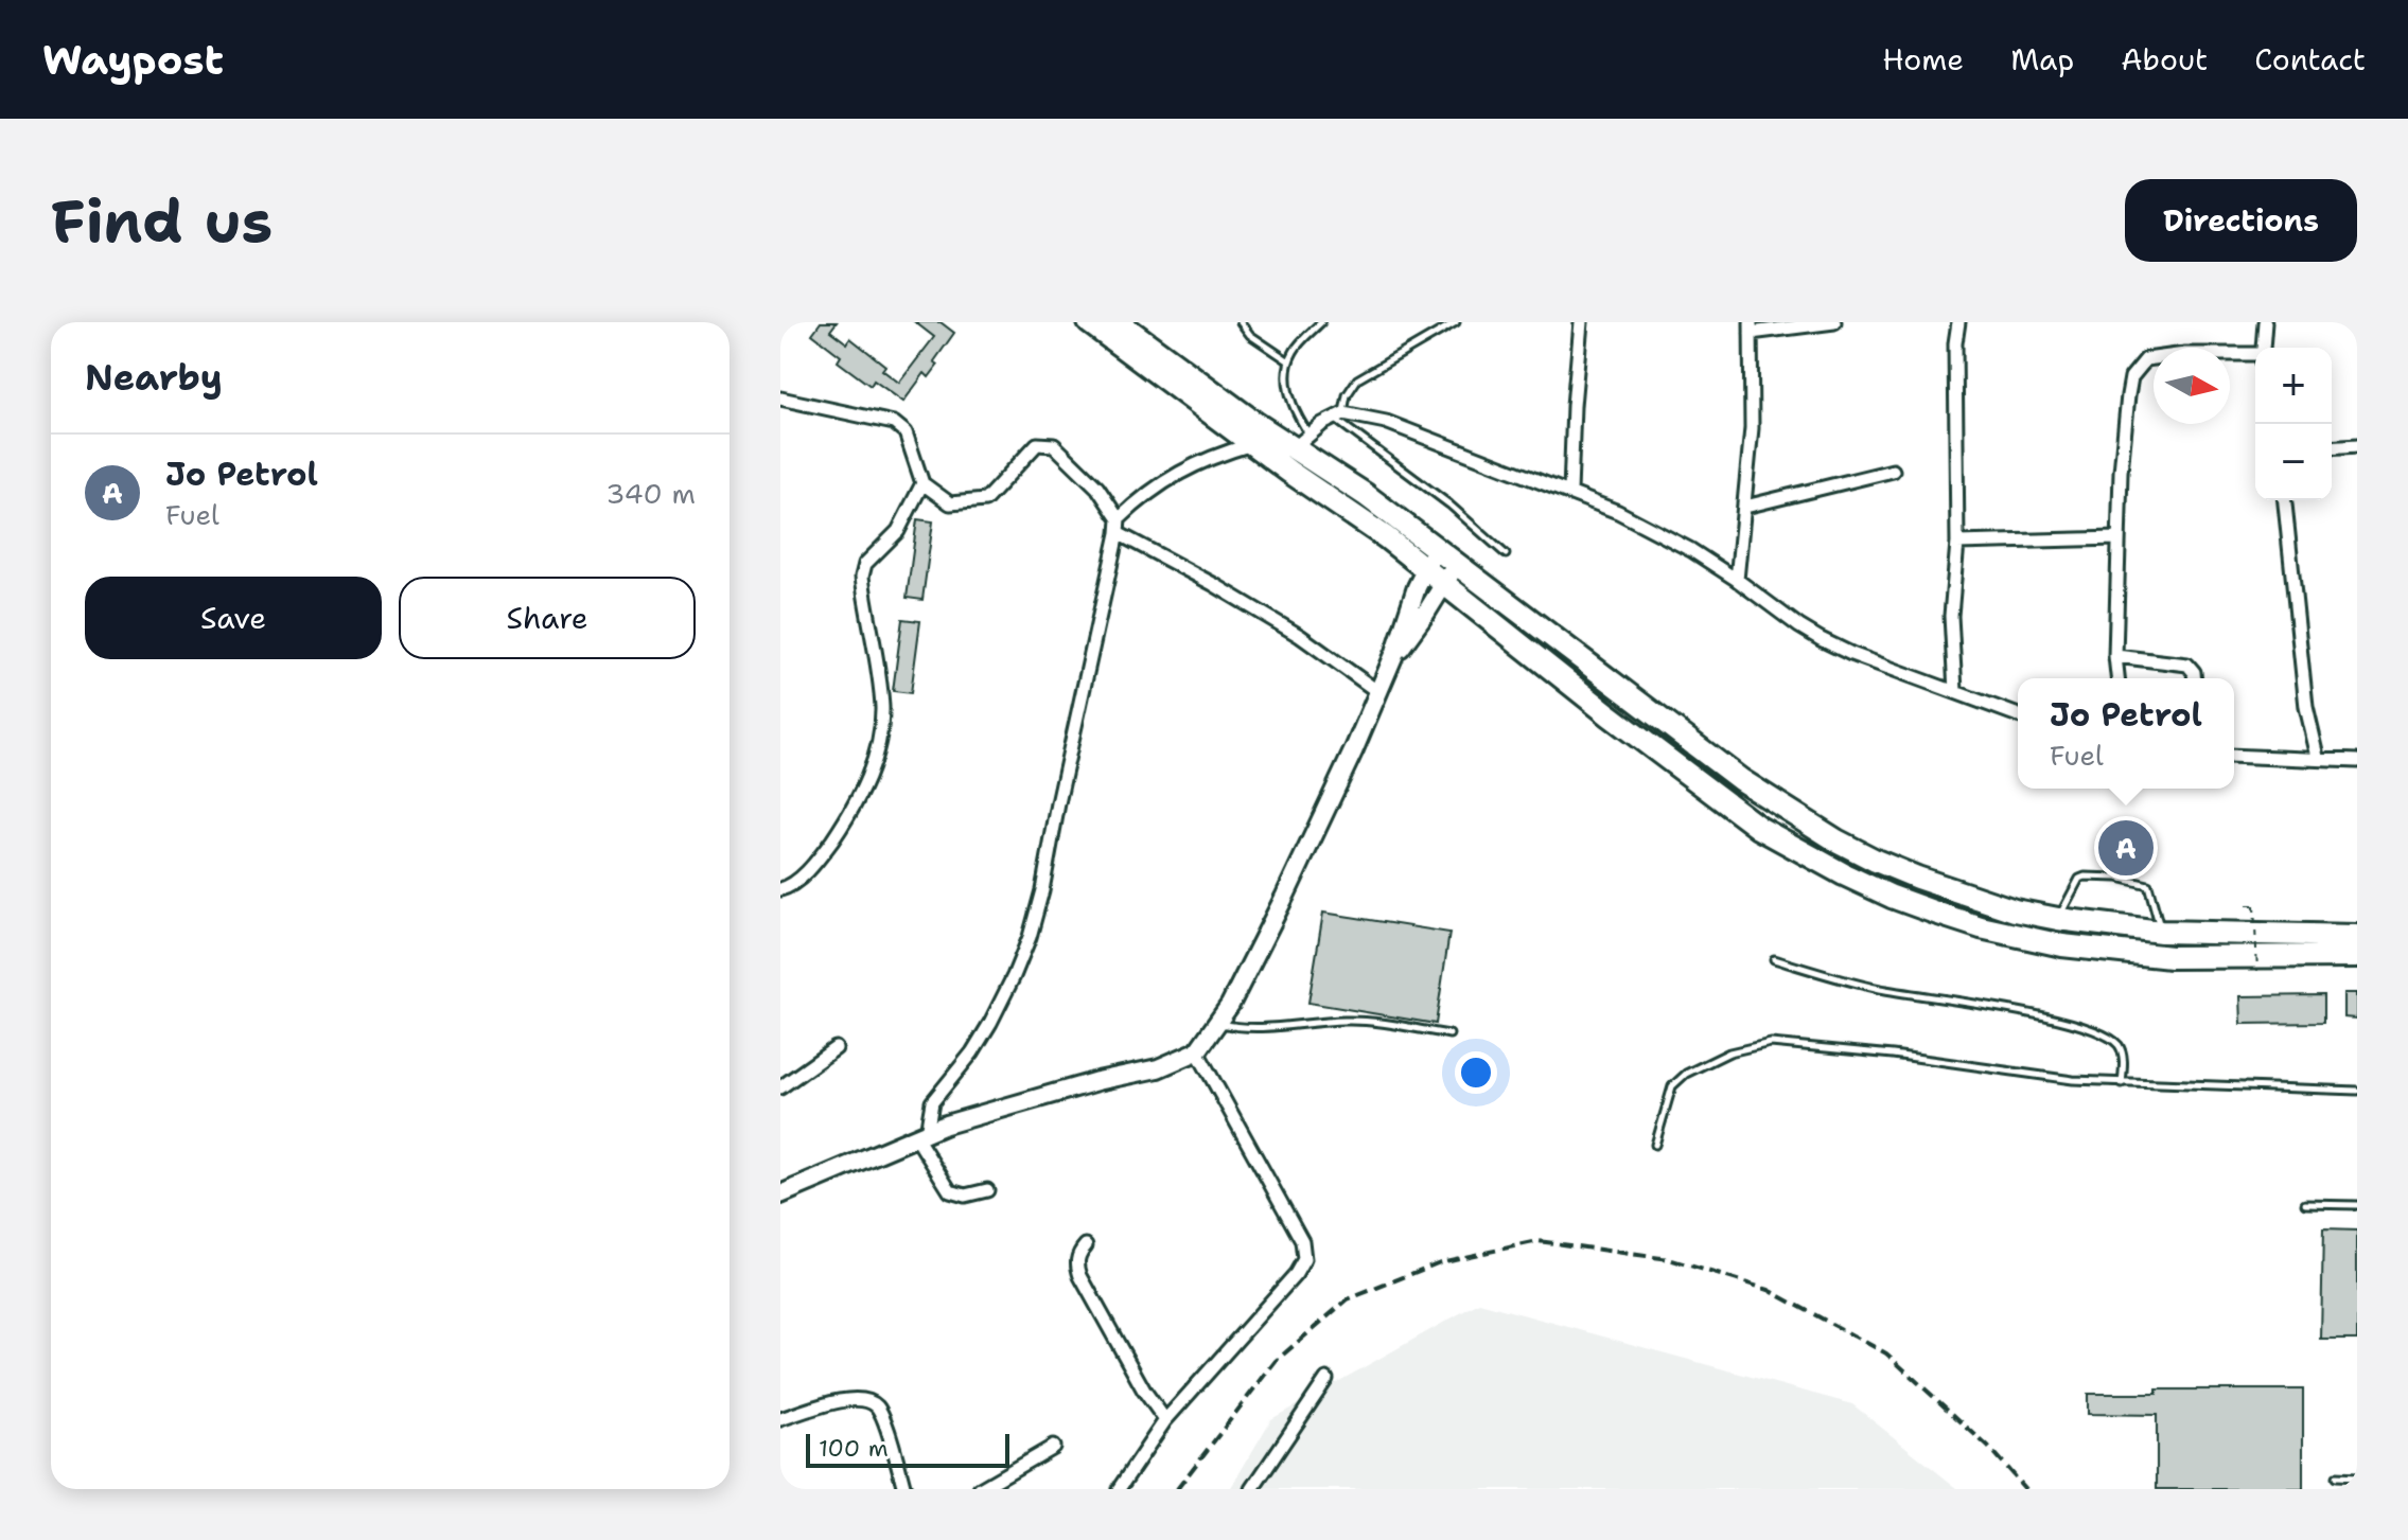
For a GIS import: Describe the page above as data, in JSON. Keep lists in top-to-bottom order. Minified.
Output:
{"scale_bar":"100 m","north":"right","page":{"header":"Waypost","nav":["Home","Map","About","Contact"],"buttons":["Directions",["Save","Share"]],"title":"Find us","heading":"Nearby","map_buttons":["+","−"],"list":[{"mark":"A","name":"Jo Petrol","note":"Fuel","value":"340 m"}],"popup":["Jo Petrol","Fuel"],"pins":"A","scale":"100 m"}}
